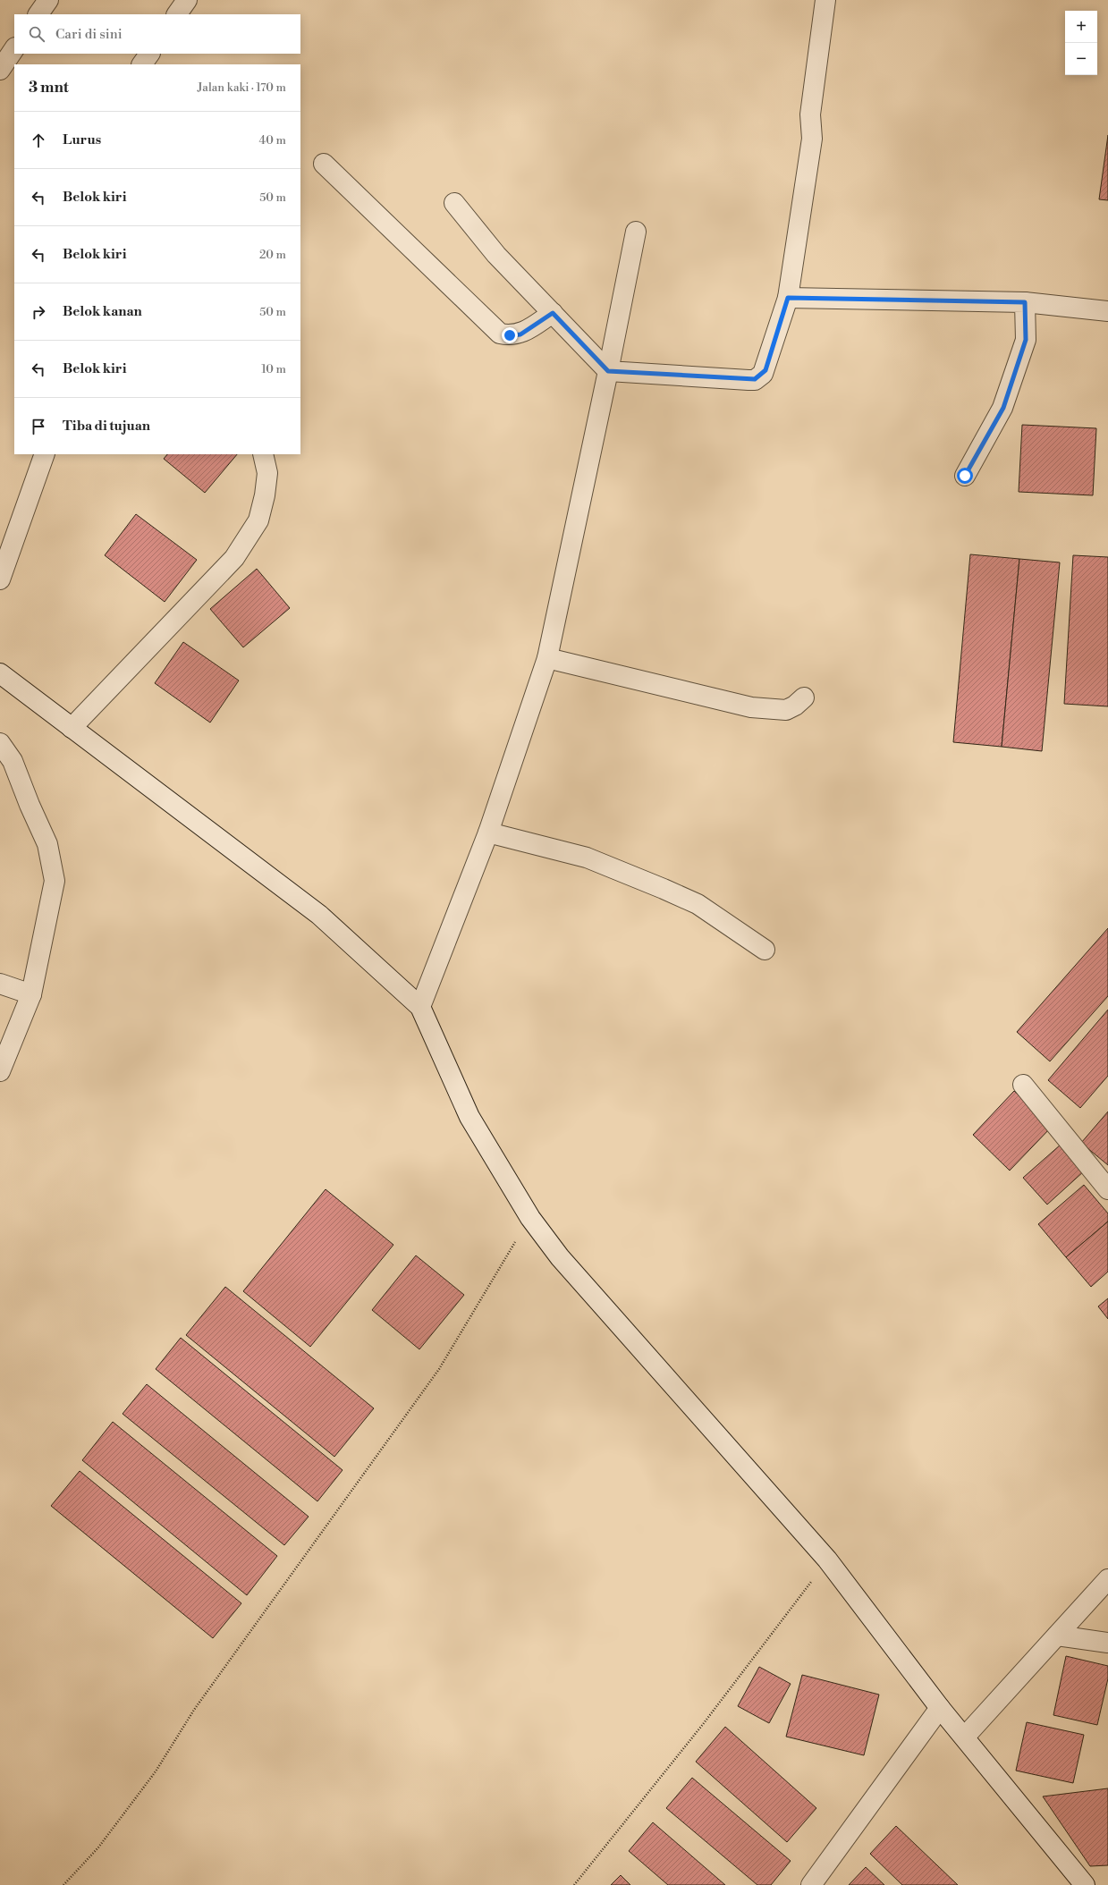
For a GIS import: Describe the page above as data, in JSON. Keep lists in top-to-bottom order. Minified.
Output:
{"page":{"map_buttons":["+","−"],"search":"Cari di sini","heading":["3 mnt","Jalan kaki · 170 m"],"list":[["Lurus","40 m"],["Belok kiri","50 m"],["Belok kiri","20 m"],["Belok kanan","50 m"],["Belok kiri","10 m"],"Tiba di tujuan"]}}
